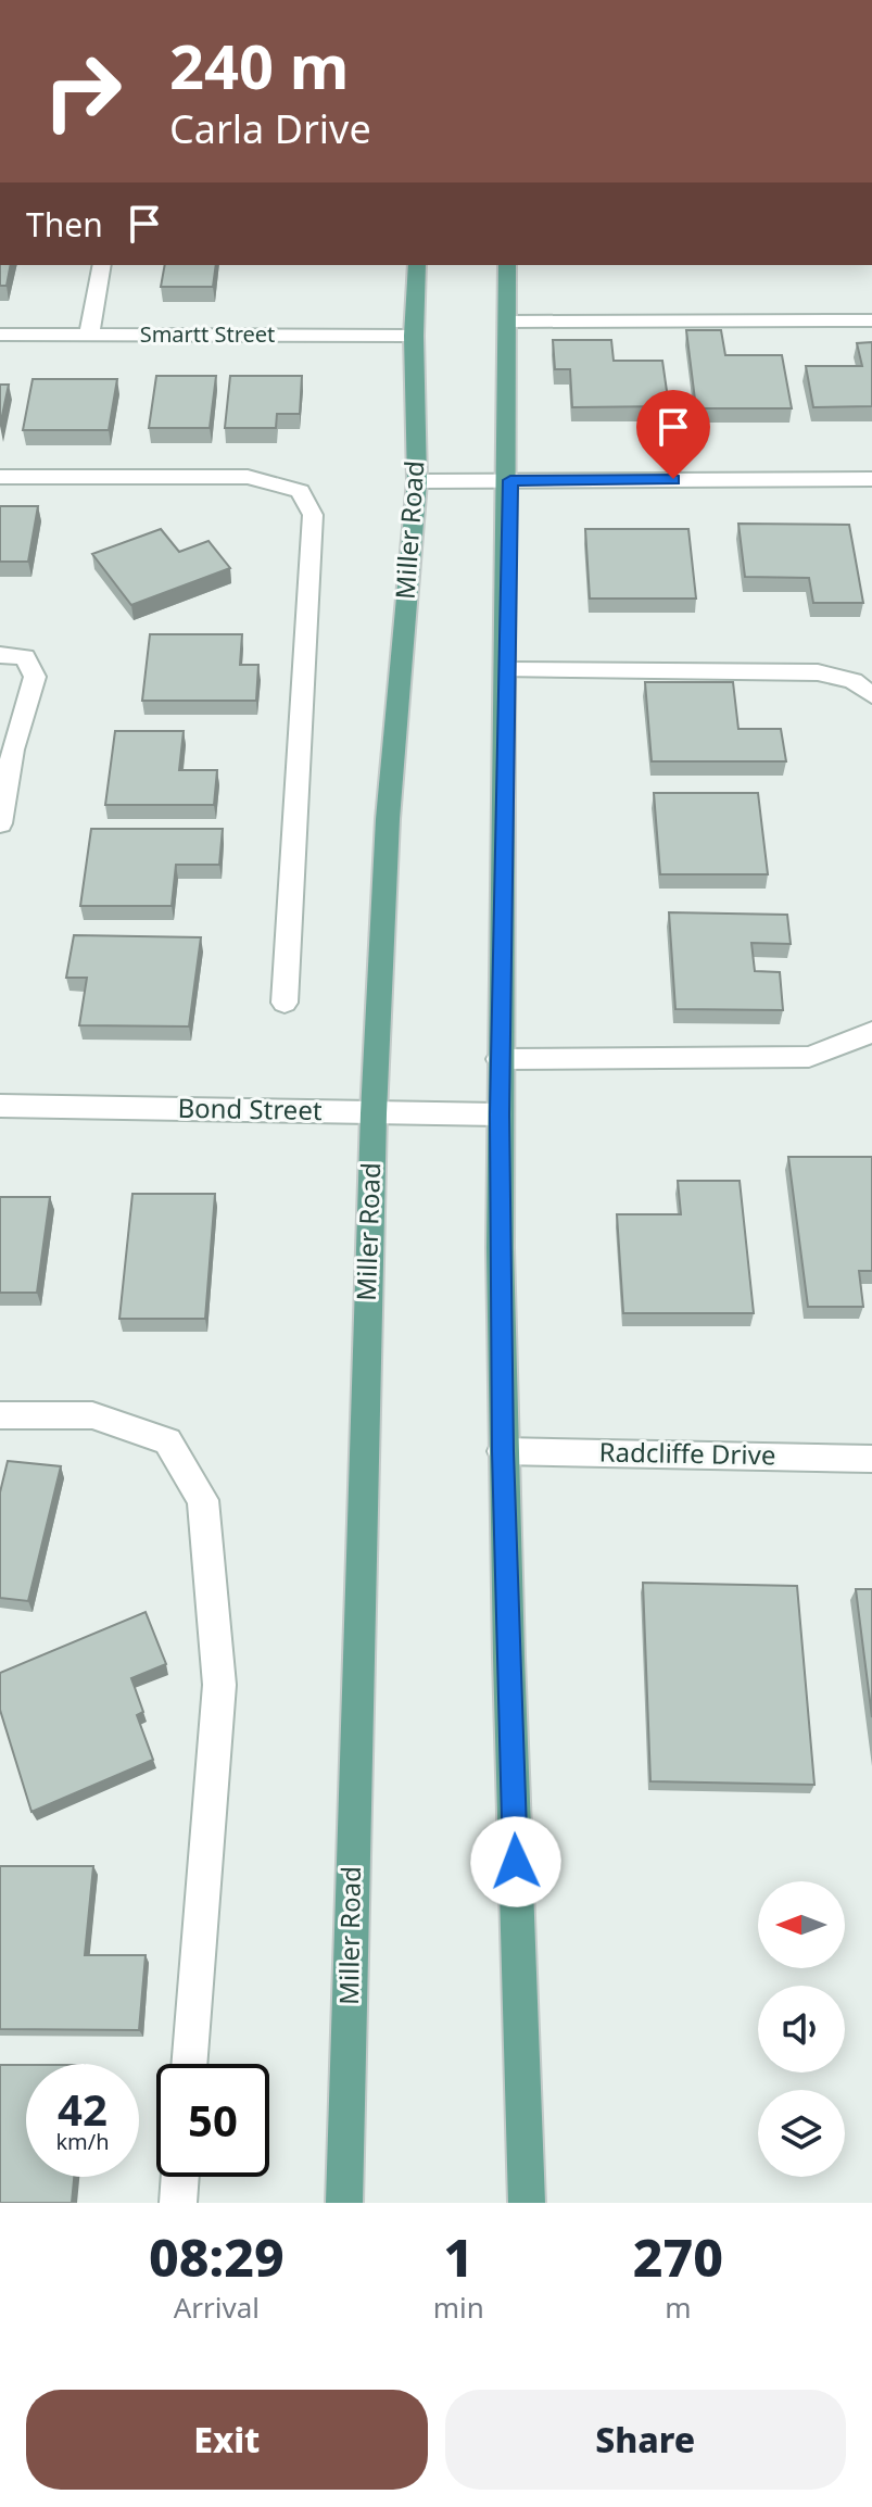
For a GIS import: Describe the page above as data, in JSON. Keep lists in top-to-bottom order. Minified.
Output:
{"streets":{"main road":["Miller Road"],"street":["Smartt Street","Bond Street","Radcliffe Drive"]},"crossings":[["Smartt Street","Miller Road"],["Miller Road","Bond Street"]],"north":"left","page":{"turn":["240 m","Carla Drive"],"then":"Then","speed":"42 km/h","limit":"50","eta":["08:29","Arrival","1","min","270","m"],"buttons":["Exit","Share"]}}
